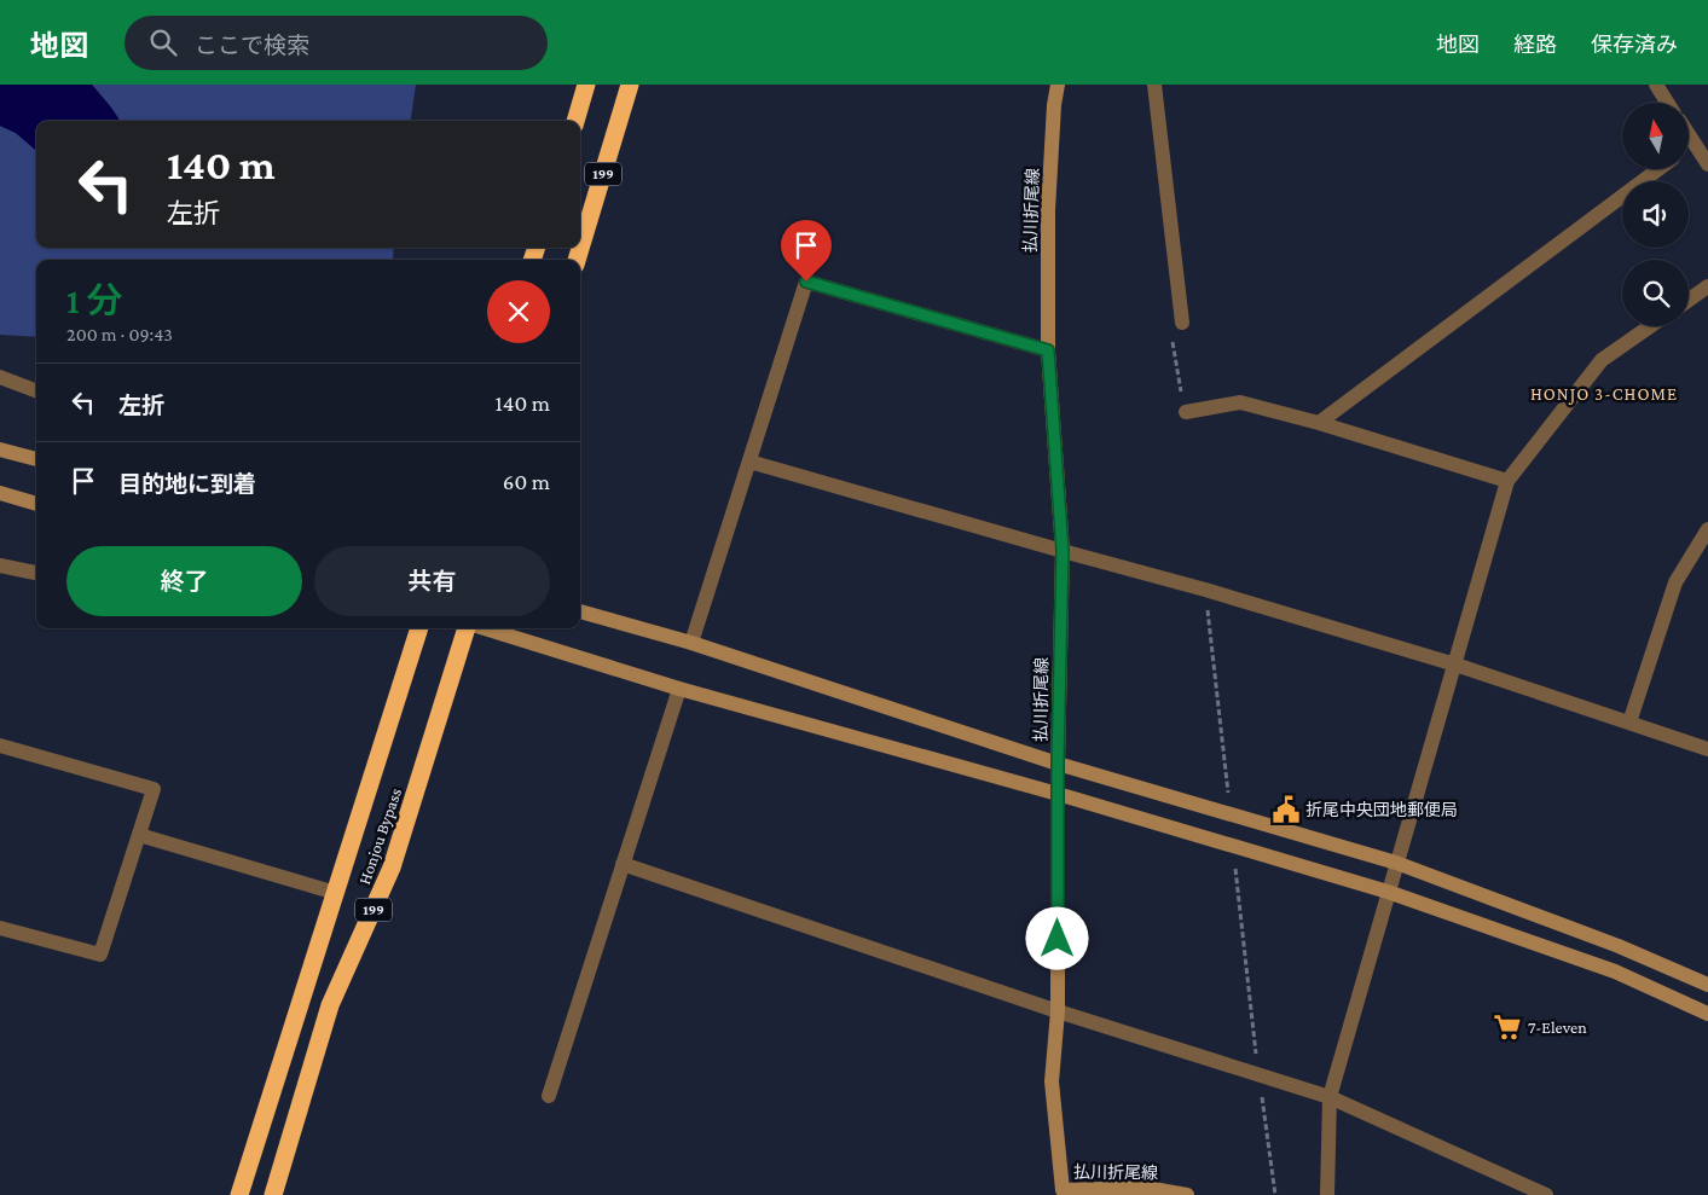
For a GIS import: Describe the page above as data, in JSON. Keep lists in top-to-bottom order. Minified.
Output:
{"streets":{"highway":["199","Honjou Bypass"],"street":["払川折尾線"]},"districts":["HONJO 3-CHOME"],"places":{"public building":["折尾中央団地郵便局"],"supermarket":["7-Eleven"]},"north":"top","page":{"header":"地図","search":"ここで検索","nav":["地図","経路","保存済み"],"turn":["140 m","左折"],"heading":["1 分","200 m · 09:43"],"list":[{"name":"左折","value":"140 m"},{"name":"目的地に到着","value":"60 m"}],"buttons":["終了","共有"]}}
